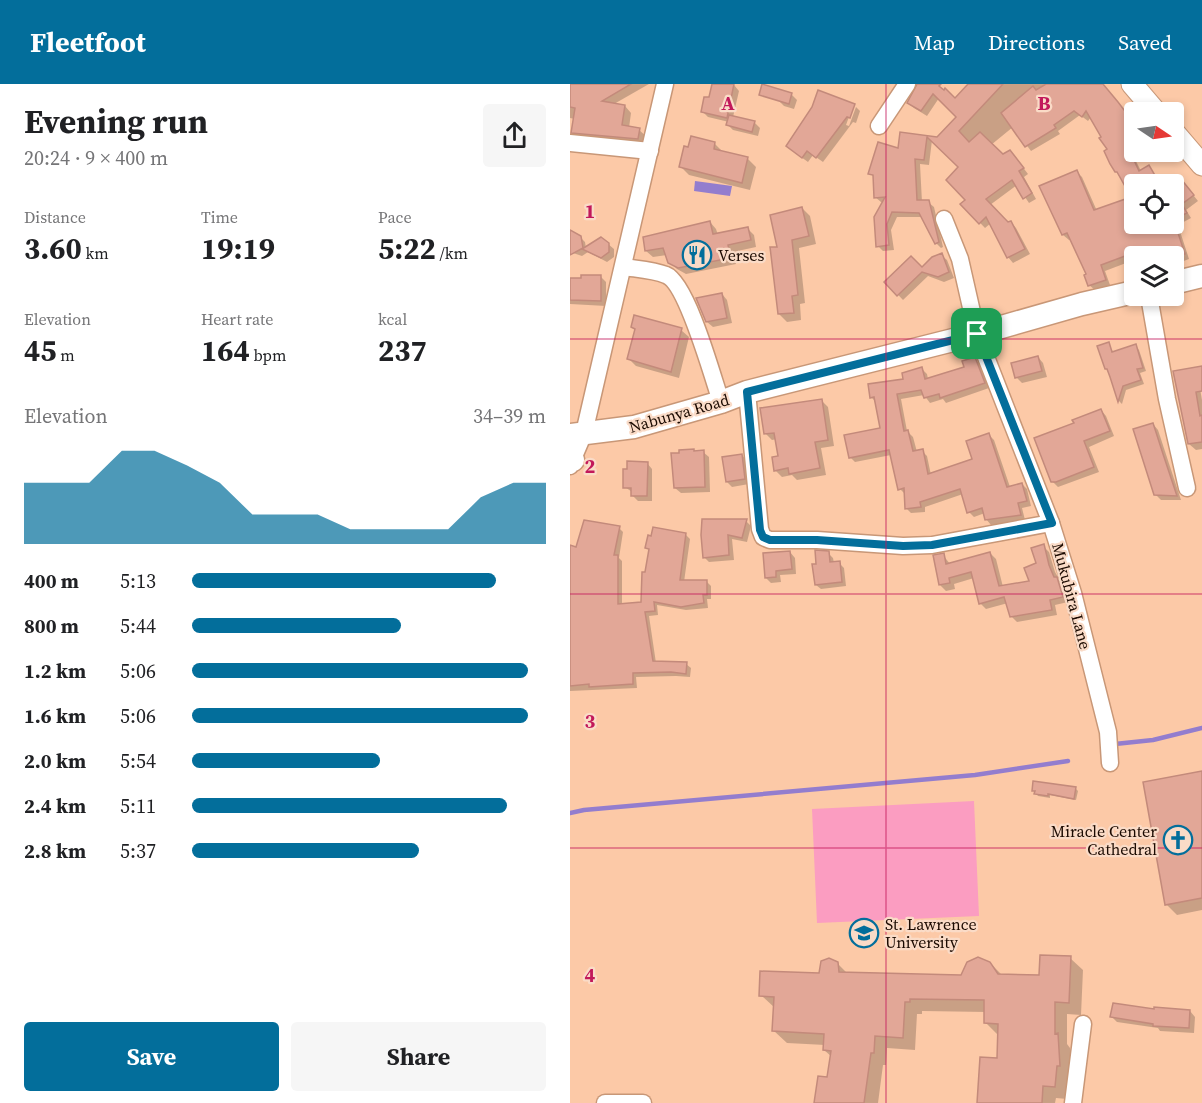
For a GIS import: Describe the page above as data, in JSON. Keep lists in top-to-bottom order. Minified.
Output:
{"streets":{"main road":["Nabunya Road"],"street":["Mukubira Lane"]},"crossings":[["Nabunya Road","Mukubira Lane"]],"places":{"restaurant":["Verses"],"church":["Miracle Center Cathedral"],"school or university":["St. Lawrence University"]},"north":"right","page":{"header":"Fleetfoot","nav":["Map","Directions","Saved"],"heading":["Evening run","20:24 · 9 × 400 m"],"stats":[["Distance","3.60 km"],["Time","19:19"],["Pace","5:22 /km"],["Elevation","45 m"],["Heart rate","164 bpm"],["kcal","237"]],"chart":["Elevation","34–39 m"],"list":[{"name":"400 m","note":"5:13"},{"name":"800 m","note":"5:44"},{"name":"1.2 km","note":"5:06"},{"name":"1.6 km","note":"5:06"},{"name":"2.0 km","note":"5:54"},{"name":"2.4 km","note":"5:11"},{"name":"2.8 km","note":"5:37"}],"buttons":["Save","Share"]},"grid":{"columns":["A","B"],"rows":["1","2","3","4"]}}
